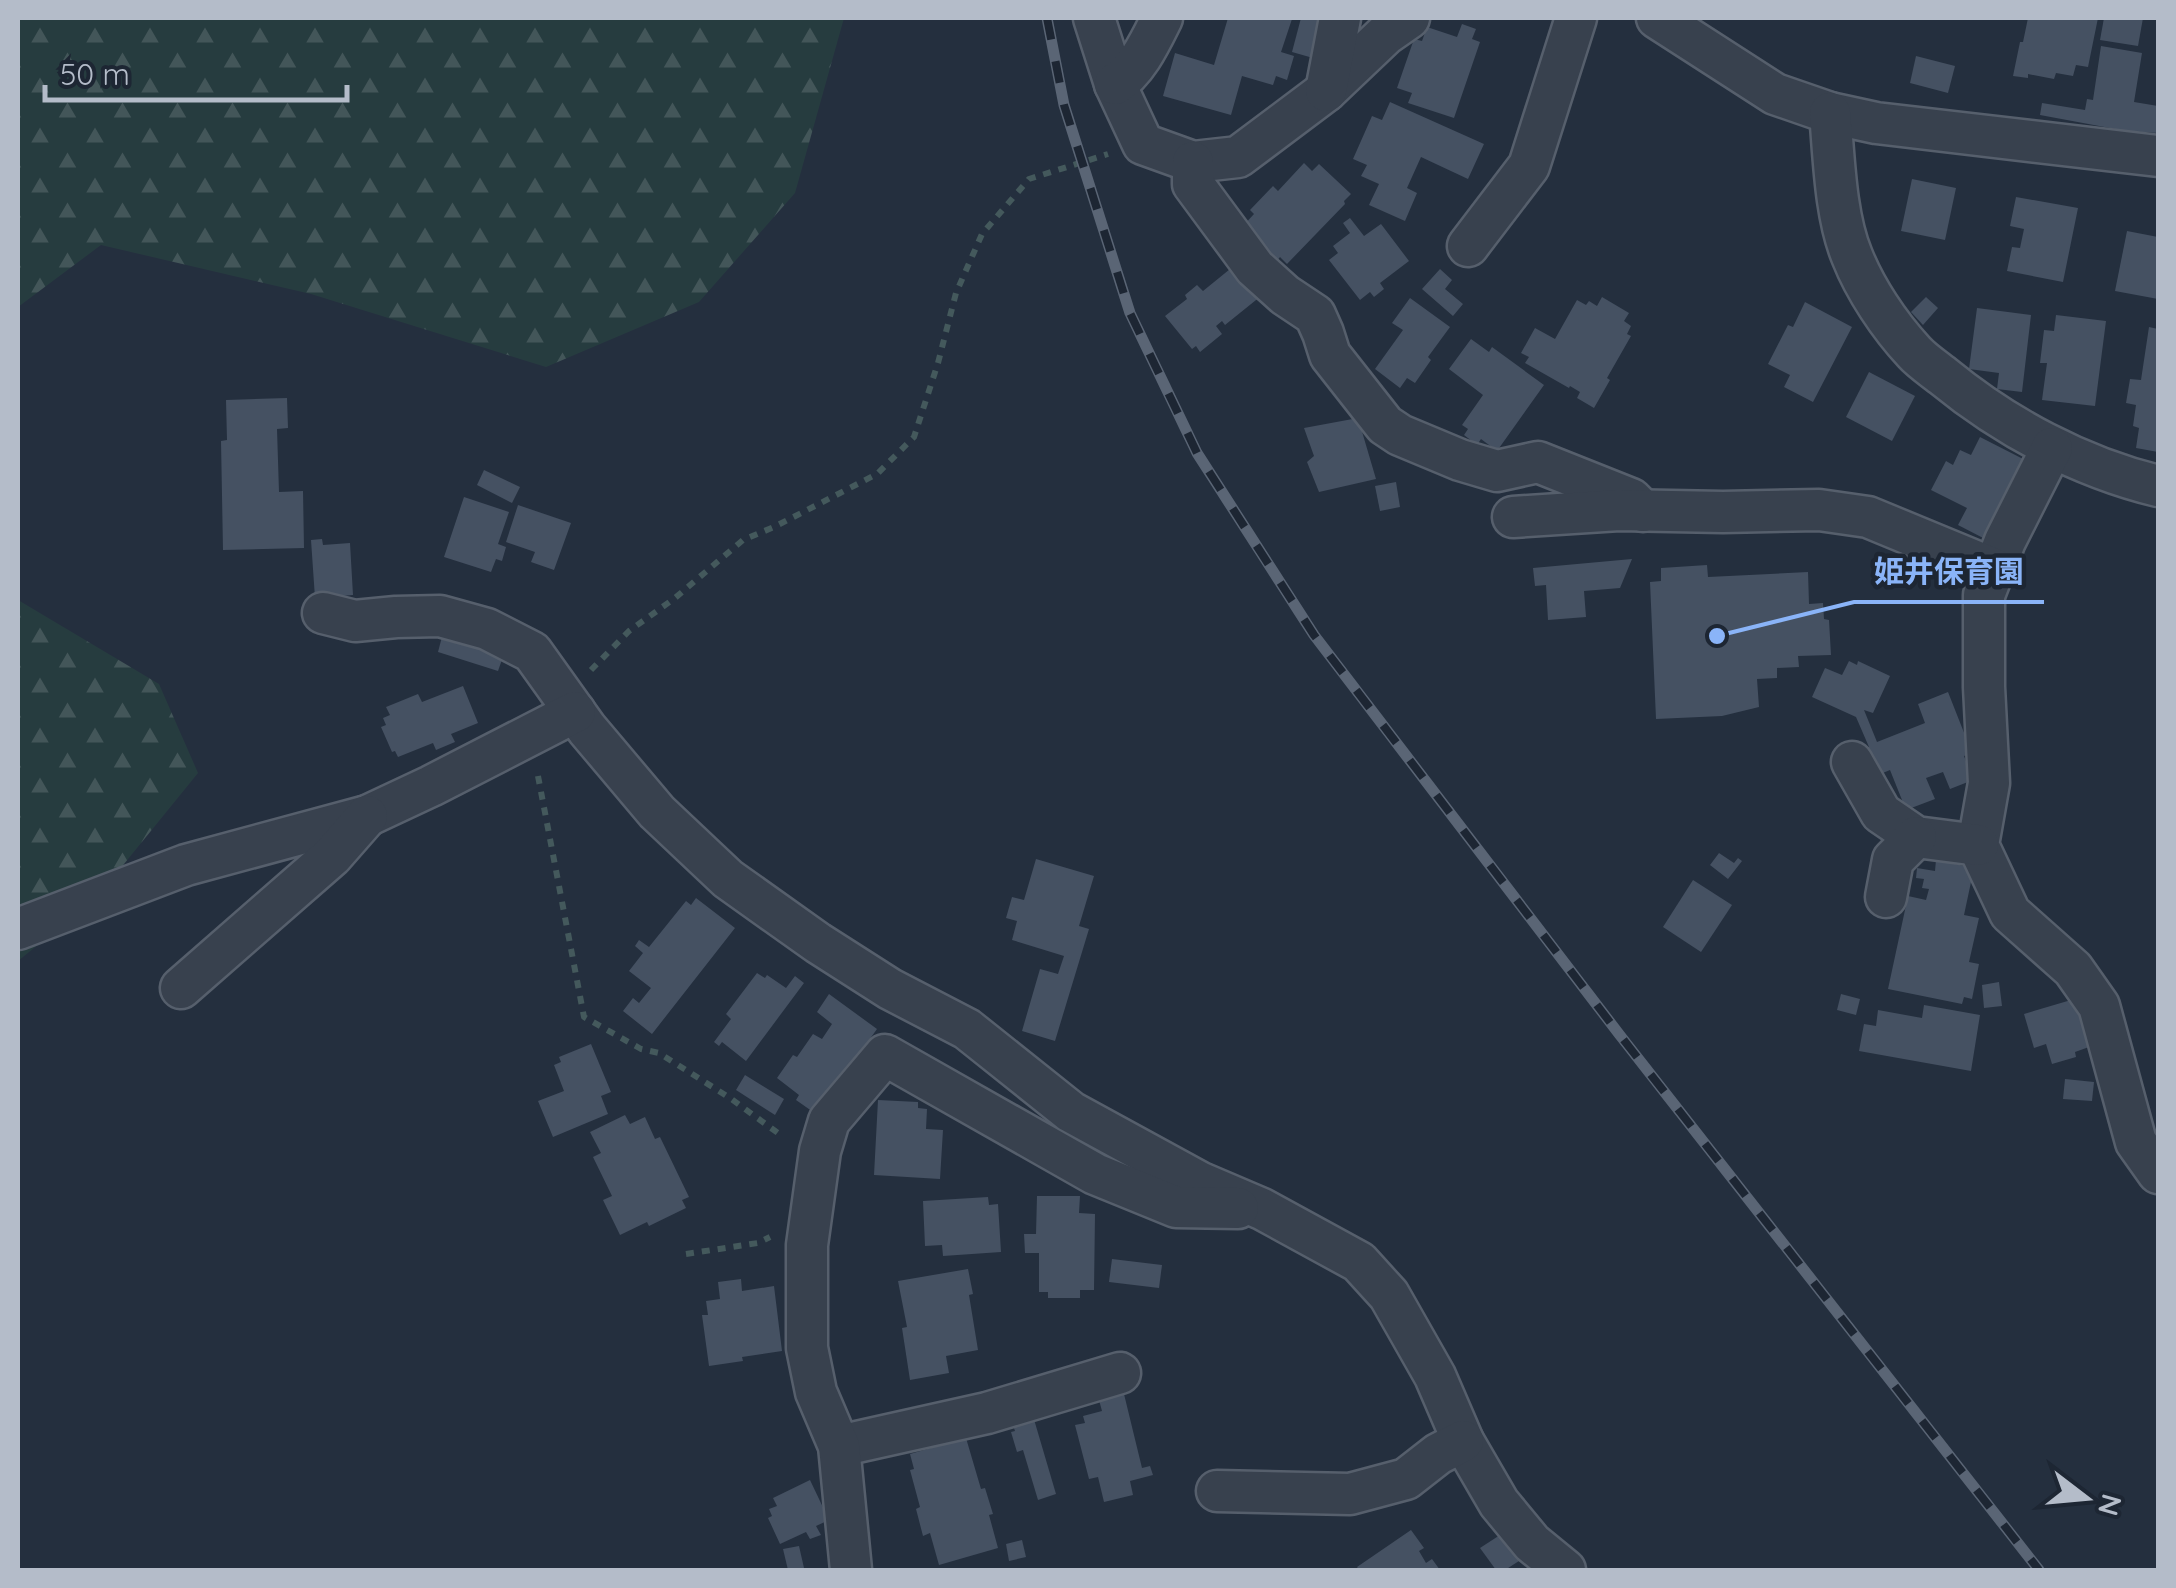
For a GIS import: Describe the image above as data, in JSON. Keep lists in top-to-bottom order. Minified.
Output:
{"places":["姫井保育園"],"scale_bar":"50 m","north":"right"}
